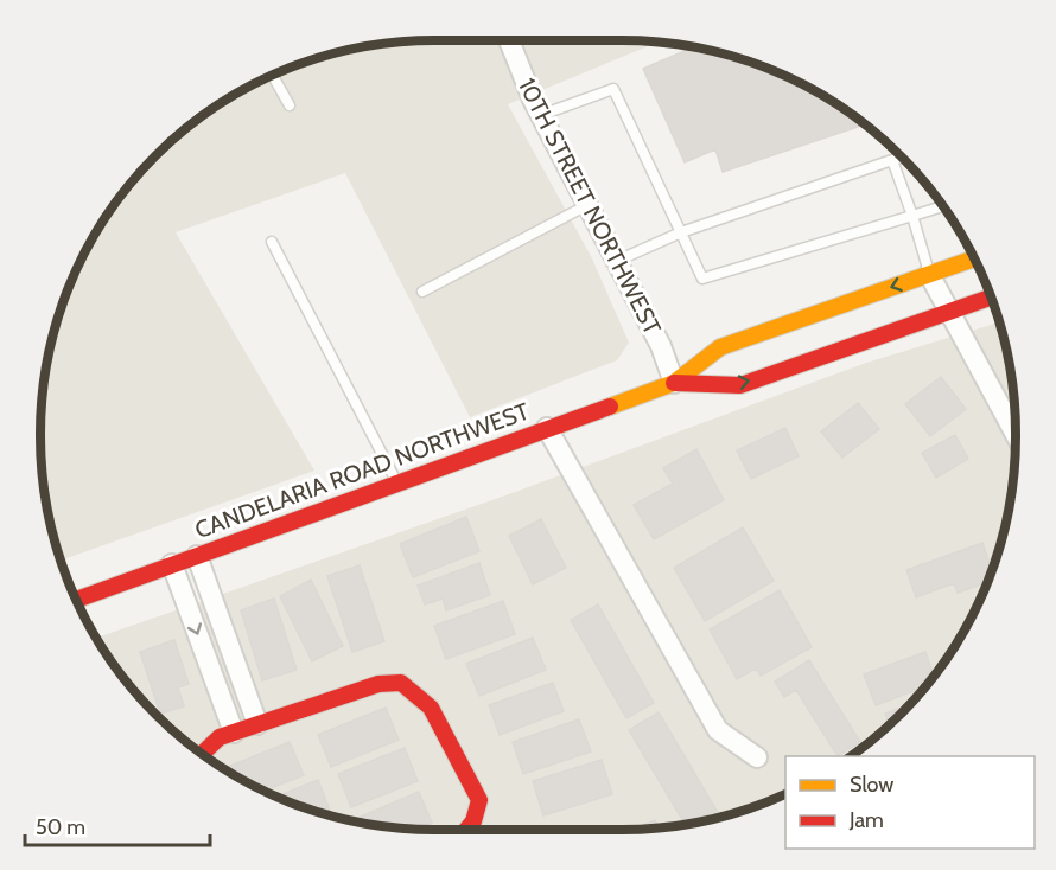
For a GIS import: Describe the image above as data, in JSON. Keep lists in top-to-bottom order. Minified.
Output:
{"streets":{"main road":["CANDELARIA ROAD NORTHWEST"],"street":["10TH STREET NORTHWEST"]},"crossings":[["10TH STREET NORTHWEST","CANDELARIA ROAD NORTHWEST"]],"legend":["Slow","Jam"],"scale_bar":"50 m"}
